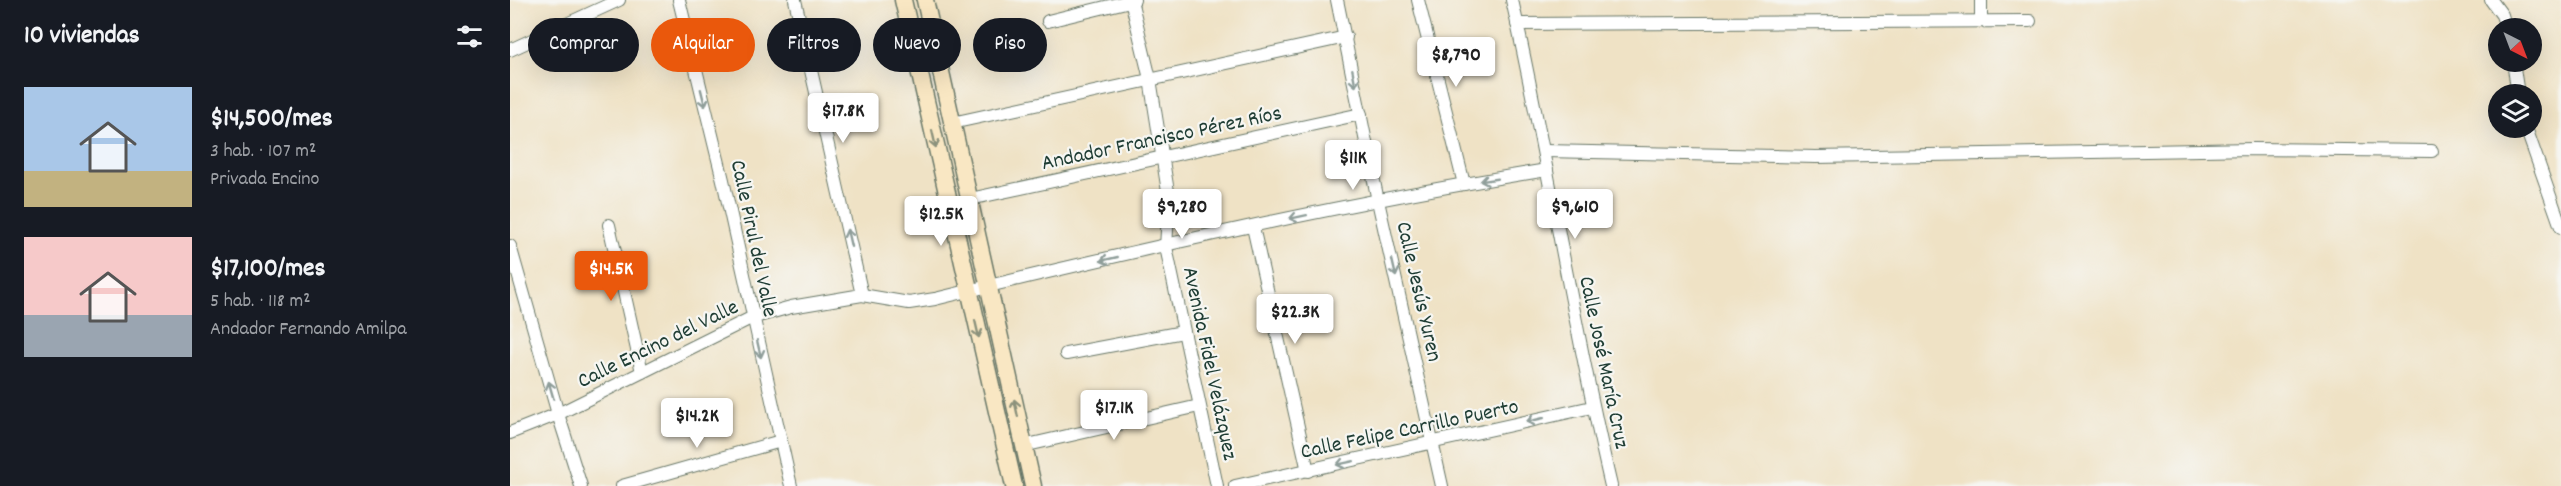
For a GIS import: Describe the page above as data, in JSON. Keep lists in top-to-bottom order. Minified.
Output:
{"streets":{"street":["Andador Francisco Pérez Ríos","Calle Pirul del Valle","Calle Jesús Yuren","Calle Encino del Valle","Calle José María Cruz","Avenida Fidel Velázquez","Calle Felipe Carrillo Puerto"]},"crossings":[["Andador Francisco Pérez Ríos","Calle Jesús Yuren"],["Andador Francisco Pérez Ríos","Avenida Fidel Velázquez"],["Calle Pirul del Valle","Calle Encino del Valle"],["Calle Jesús Yuren","Calle Encino del Valle"],["Calle Jesús Yuren","Calle Felipe Carrillo Puerto"],["Calle Encino del Valle","Calle José María Cruz"],["Calle Encino del Valle","Avenida Fidel Velázquez"],["Calle José María Cruz","Calle Felipe Carrillo Puerto"]],"one_way":["Calle Pirul del Valle","Calle Jesús Yuren","Calle Felipe Carrillo Puerto"],"north":"bottom right","page":{"heading":"10 viviendas","chip":["Comprar","Alquilar","Filtros","Nuevo","Piso"],"price":["$8,790","$17.8K","$11K","$9,280","$9,610","$12.5K","$14.5K","$22.3K","$17.1K","$14.2K"],"list":[{"name":"$14,500/mes","note":"3 hab. · 107 m² · Privada Encino"},{"name":"$17,100/mes","note":"5 hab. · 118 m² · Andador Fernando Amilpa"}]}}
